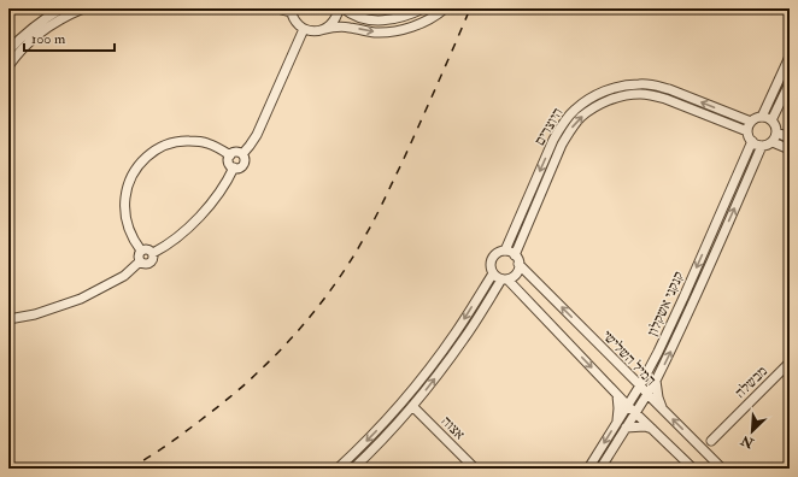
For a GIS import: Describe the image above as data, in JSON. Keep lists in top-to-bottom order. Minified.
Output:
{"streets":{"street":["היוצרים","קנקני אשקלון","המיל השלישי","מבשלה","אצוה"]},"crossings":[["היוצרים","קנקני אשקלון"],["היוצרים","המיל השלישי"],["קנקני אשקלון","המיל השלישי"]],"scale_bar":"100 m","north":"bottom left"}
